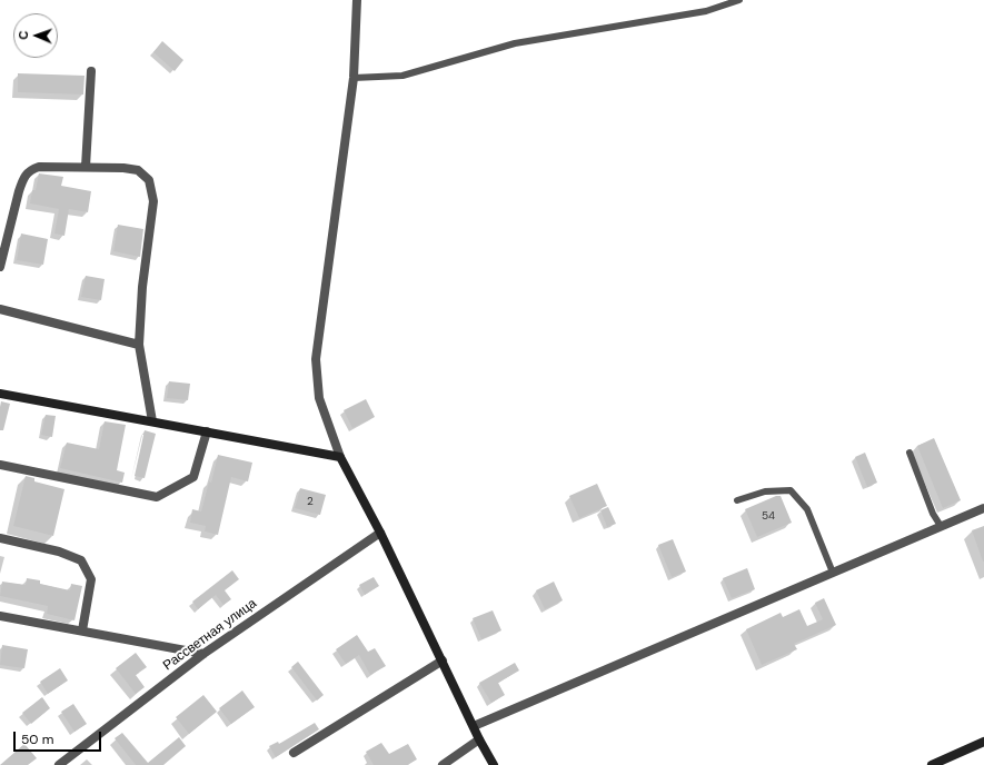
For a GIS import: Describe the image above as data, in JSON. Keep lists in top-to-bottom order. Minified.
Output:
{"streets":{"street":["Рассветная улица"]},"house_numbers":["2","54"],"scale_bar":"50 m","north":"left"}
